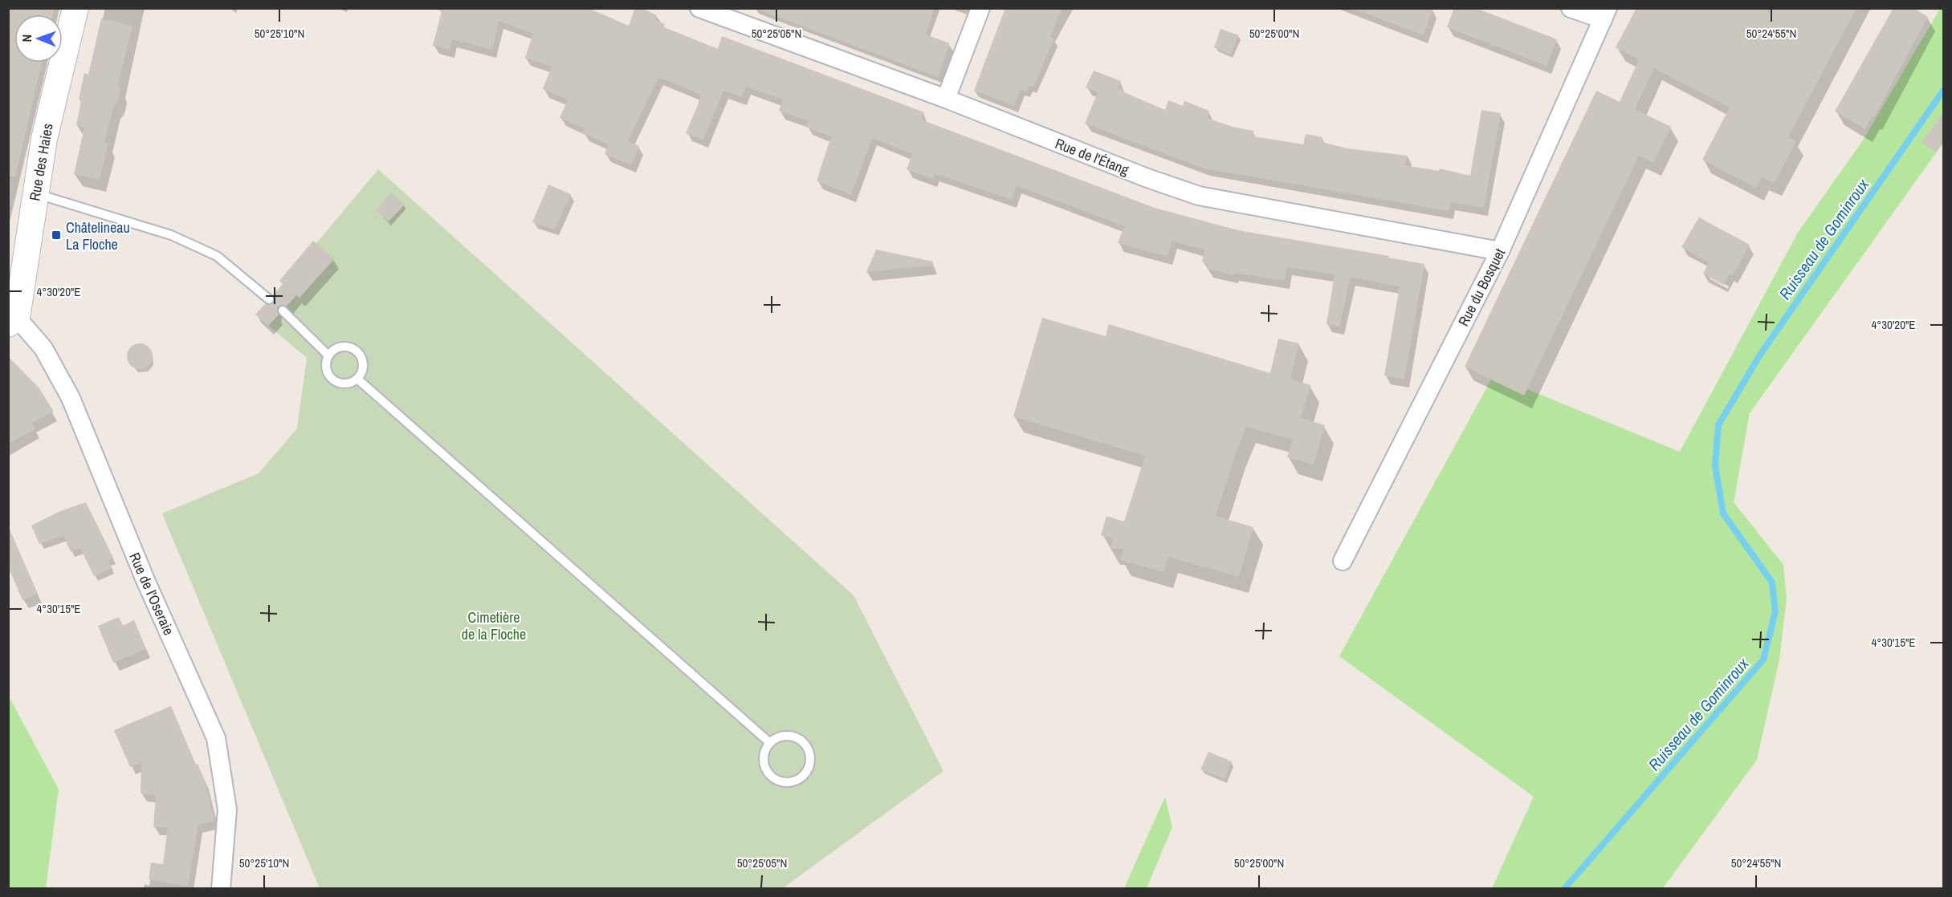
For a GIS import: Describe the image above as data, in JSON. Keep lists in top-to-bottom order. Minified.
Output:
{"streets":{"street":["Rue de l'Étang","Rue des Haies","Rue du Bosquet","Rue de l'Oseraie"]},"crossings":[["Rue de l'Étang","Rue du Bosquet"],["Rue des Haies","Rue de l'Oseraie"]],"water":["Ruisseau de Gominroux"],"parks":["Cimetière de la Floche"],"places":{"transit":["Châtelineau La Floche"]},"north":"left","coordinates":["50°25'10\"N","50°25'05\"N","50°25'00\"N","50°24'55\"N","4°30'20\"E","4°30'15\"E"]}
